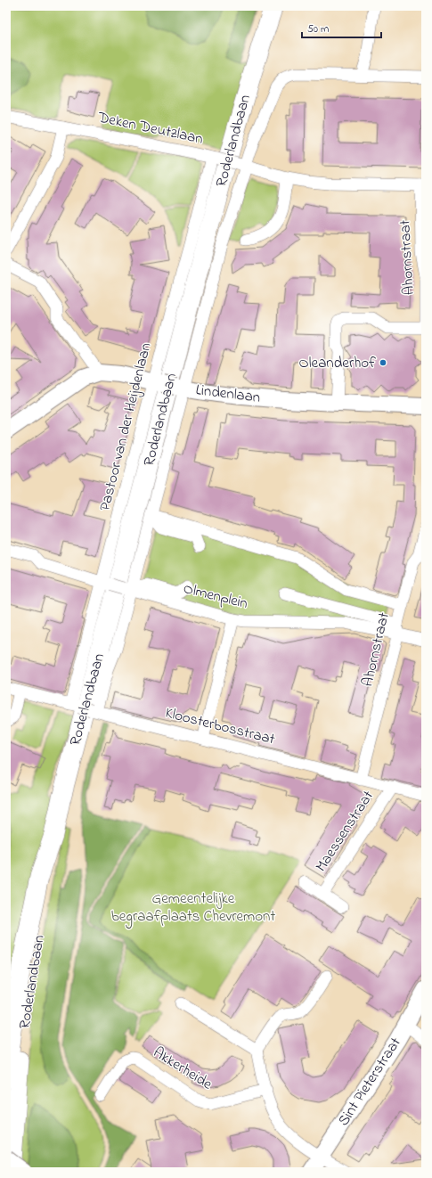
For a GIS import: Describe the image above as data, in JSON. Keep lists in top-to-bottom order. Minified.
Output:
{"streets":{"main road":["Roderlandbaan"],"street":["Deken Deutzlaan","Ahornstraat","Lindenlaan","Pastoor van der Heijdenlaan","Olmenplein","Kloosterbosstraat","Maessenstraat","Akkerheide","Sint Pieterstraat"]},"crossings":[["Deken Deutzlaan","Ahornstraat"],["Deken Deutzlaan","Pastoor van der Heijdenlaan"],["Ahornstraat","Olmenplein"],["Ahornstraat","Kloosterbosstraat"],["Lindenlaan","Pastoor van der Heijdenlaan"],["Pastoor van der Heijdenlaan","Olmenplein"],["Pastoor van der Heijdenlaan","Kloosterbosstraat"],["Kloosterbosstraat","Maessenstraat"]],"parks":["Gemeentelijke begraafplaats Chevremont"],"places":["Oleanderhof"],"scale_bar":"50 m"}
